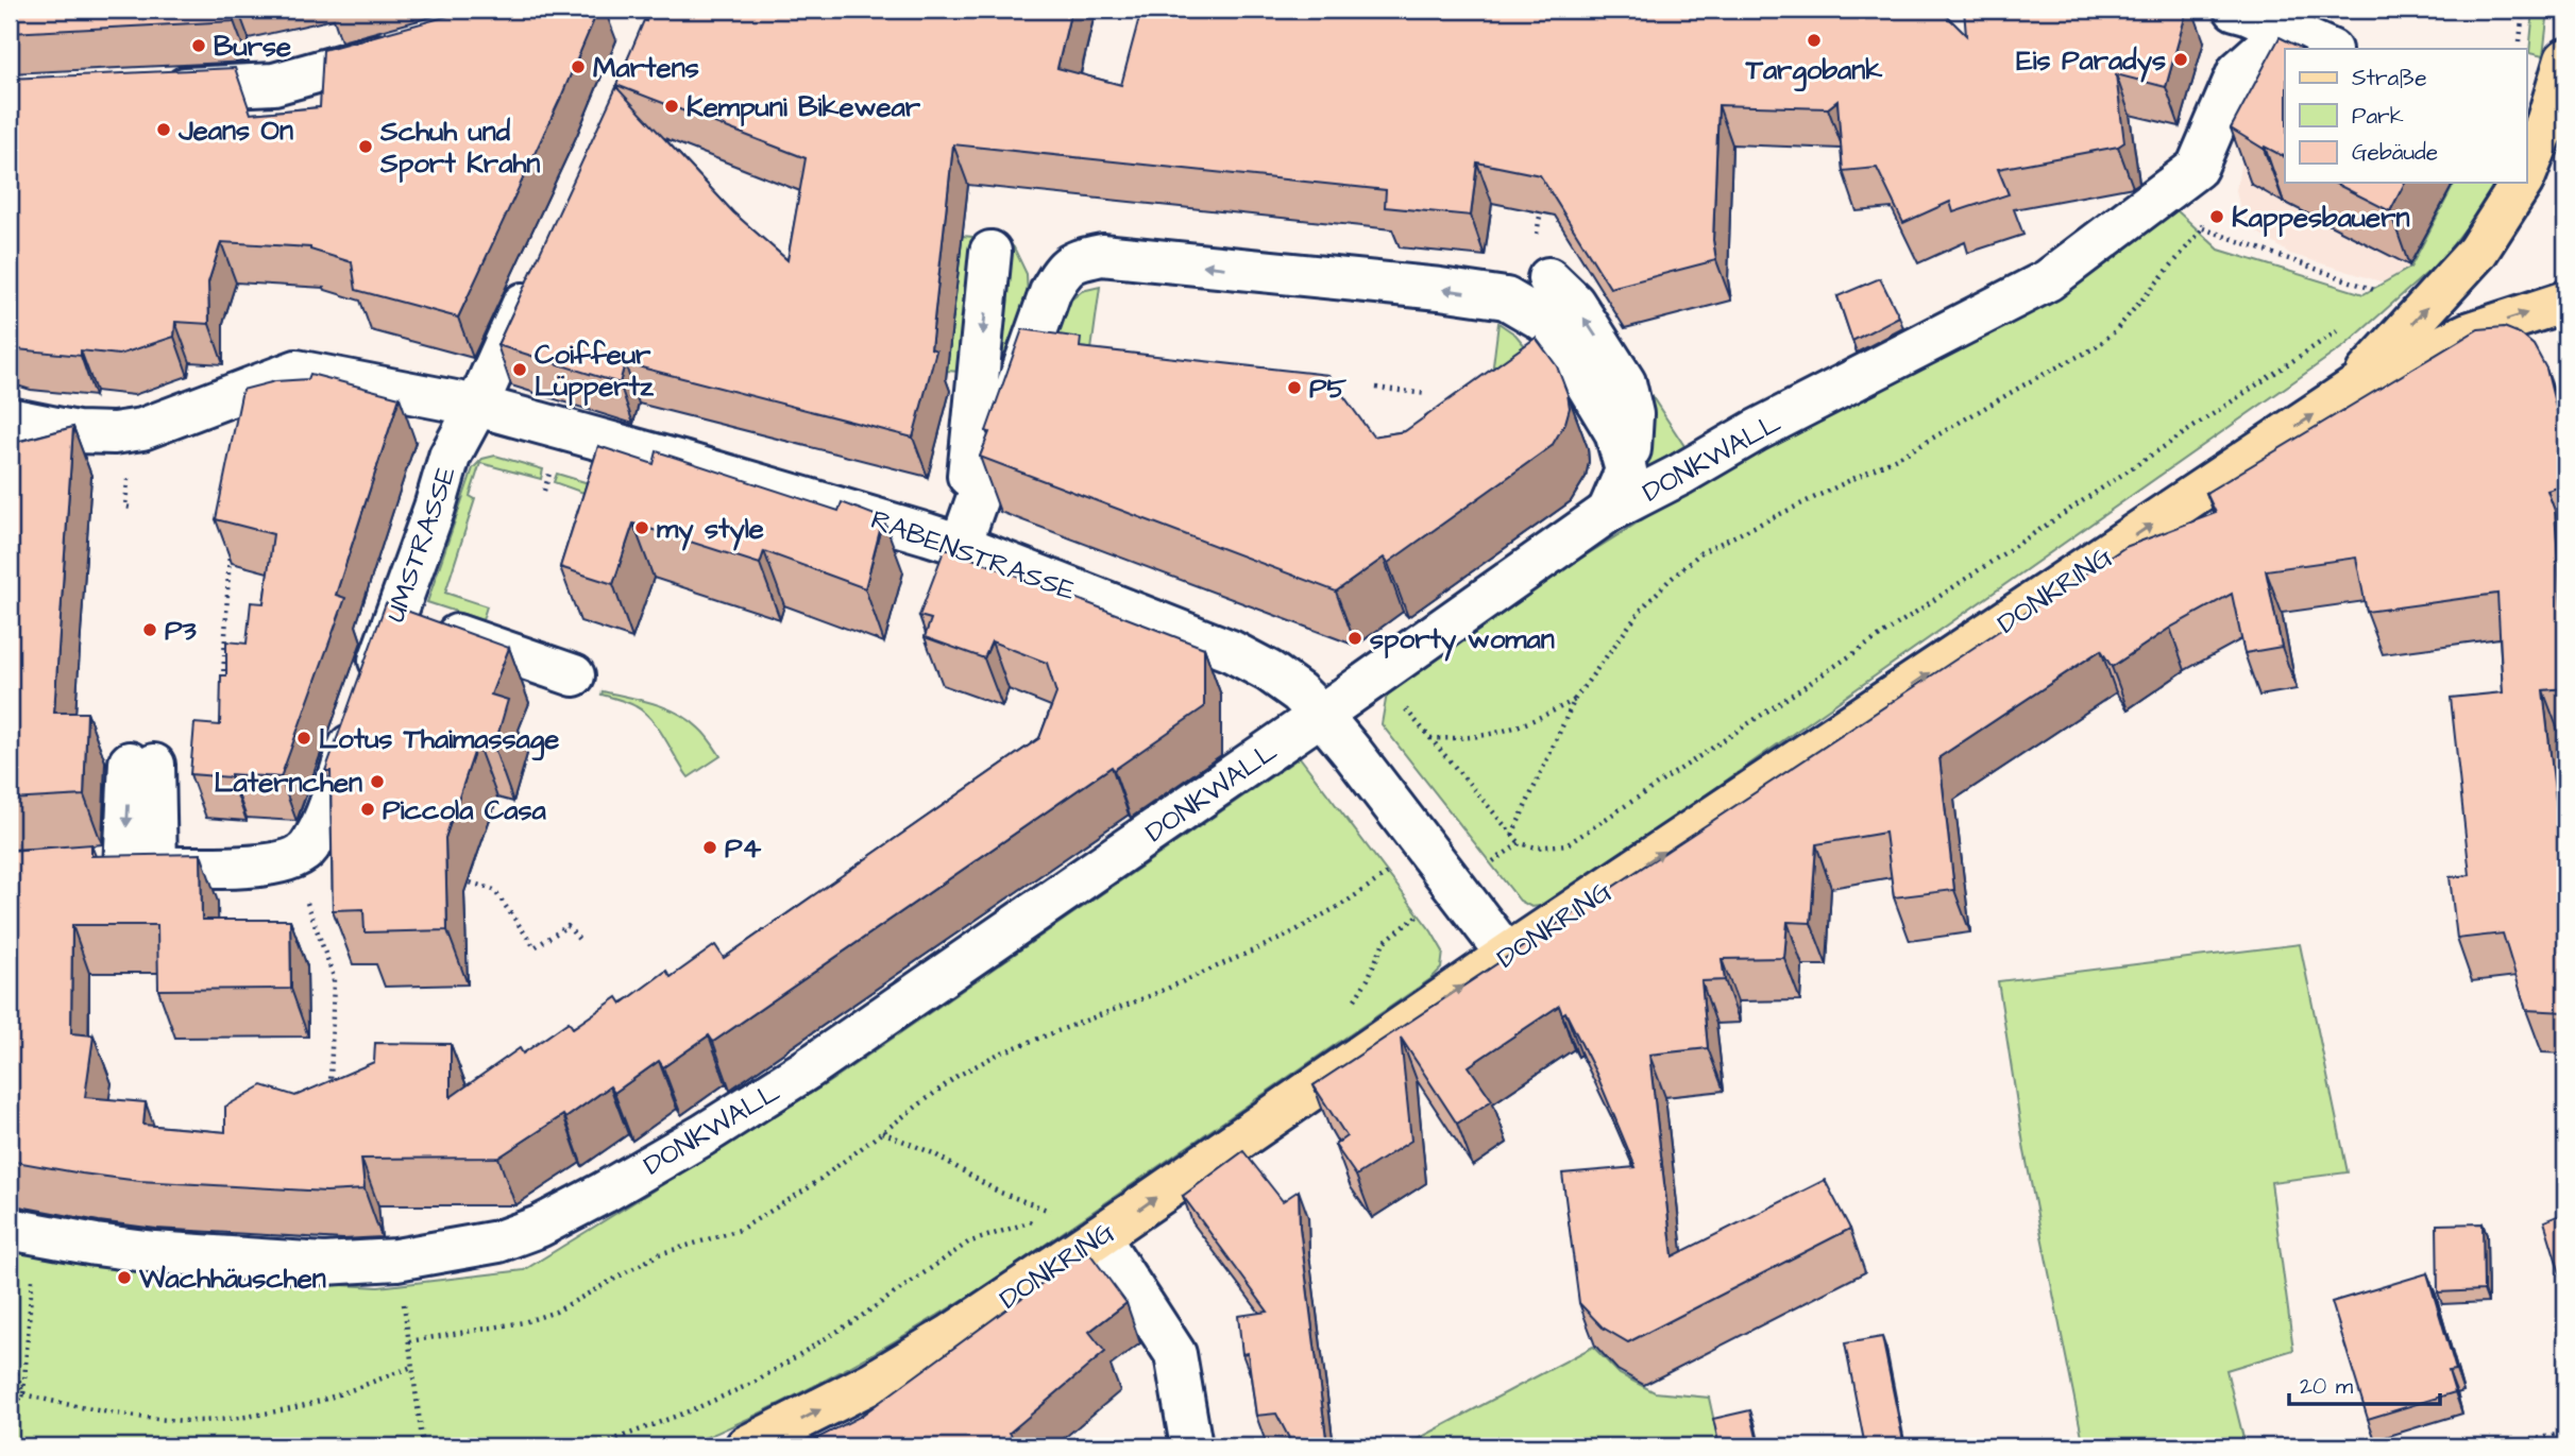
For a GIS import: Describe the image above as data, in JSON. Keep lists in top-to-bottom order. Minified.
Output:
{"streets":{"main road":["DONKRING"],"street":["DONKWALL","UMSTRASSE","RABENSTRASSE"]},"crossings":[["DONKWALL","RABENSTRASSE"],["UMSTRASSE","RABENSTRASSE"],["RABENSTRASSE","DONKRING"]],"one_way":["DONKRING"],"places":["Targobank","Burse","Eis Paradys","Martens","Kempuni Bikewear","Jeans On","Schuh und Sport Krahn","Kappesbauern","Coiffeur Lüppertz","P5","my style","P3","sporty woman","Lotus Thaimassage","Laternchen","Piccola Casa","P4","Wachhäuschen"],"legend":["Straße","Park","Gebäude"],"scale_bar":"20 m"}
